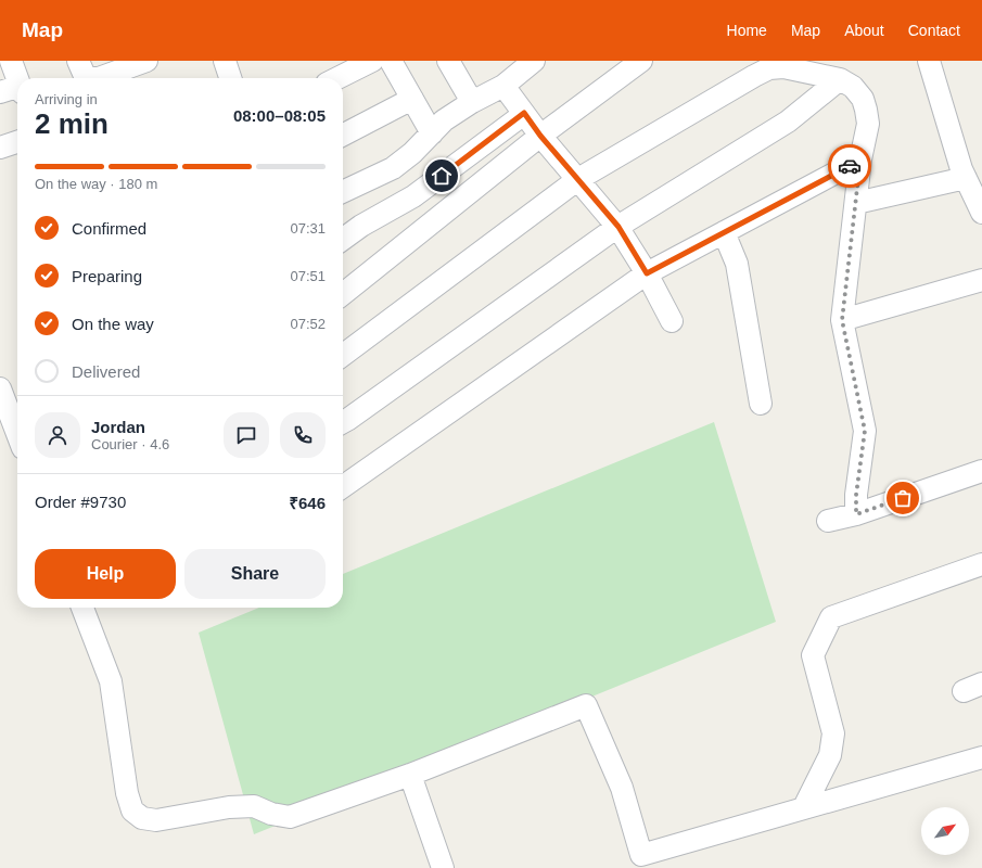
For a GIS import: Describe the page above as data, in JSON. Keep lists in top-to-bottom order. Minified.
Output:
{"north":"top right","page":{"header":"Map","nav":["Home","Map","About","Contact"],"heading":["2 min","Arriving in","08:00–08:05"],"panel":["Jordan","Courier · 4.6","Order #9730","₹646"],"bar":"On the way · 180 m","list":[["Confirmed","07:31"],["Preparing","07:51"],["On the way","07:52"],"Delivered"],"buttons":["Help","Share"]}}
